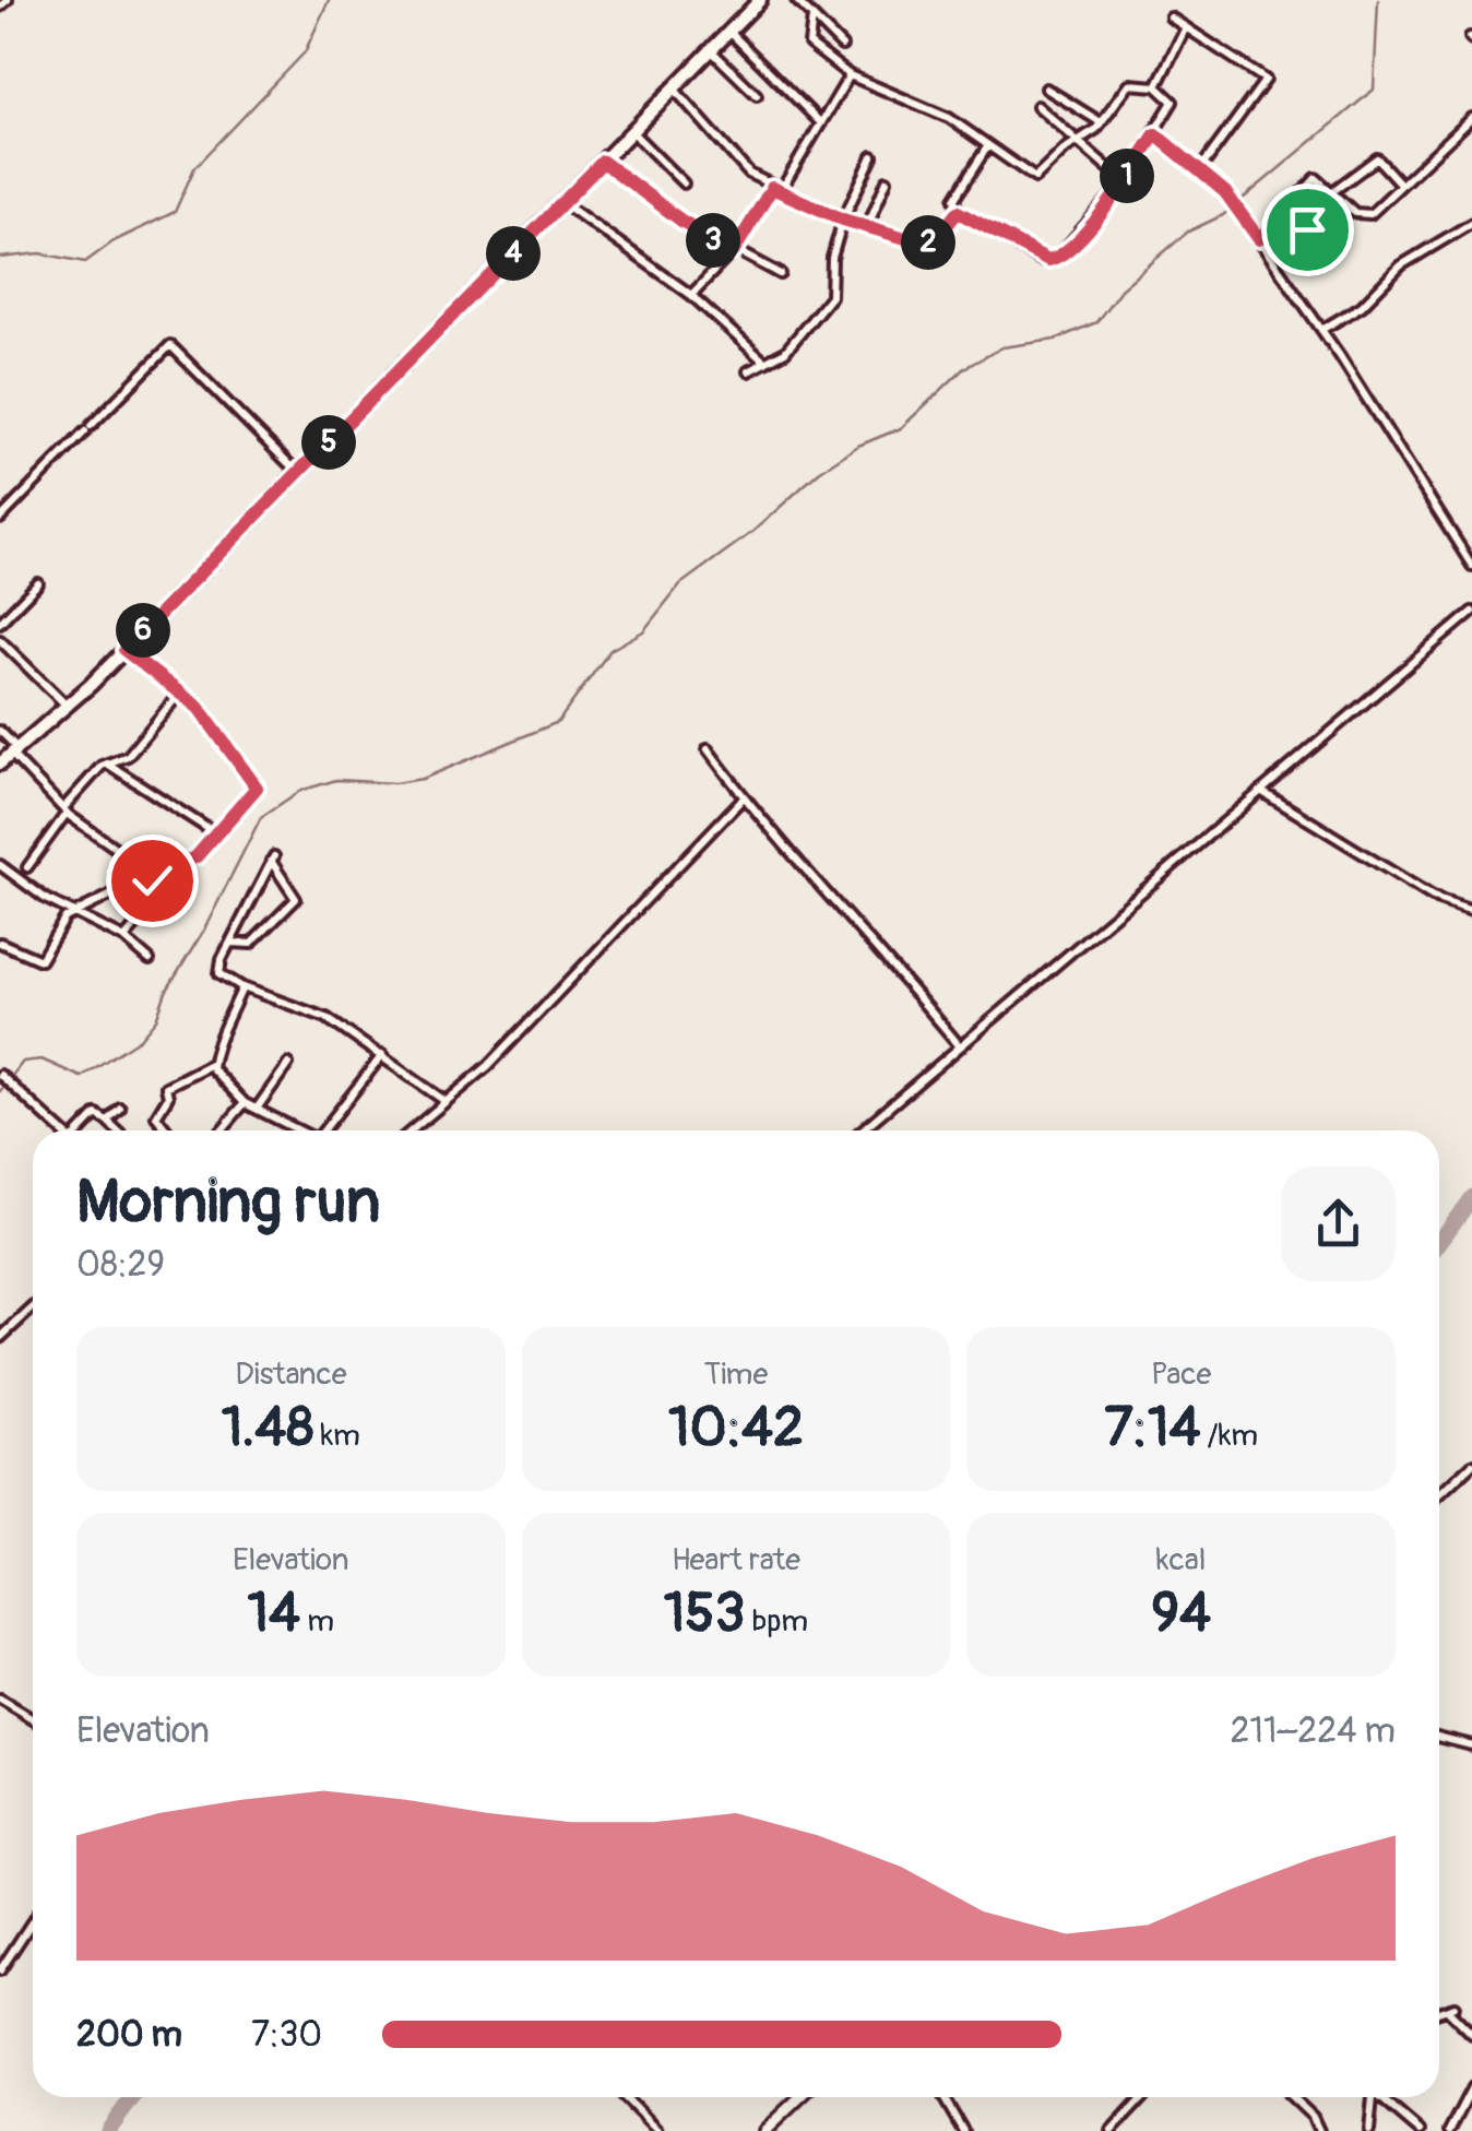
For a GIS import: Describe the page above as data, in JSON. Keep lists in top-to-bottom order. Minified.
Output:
{"page":{"pins":["1","3","2","4","5","6"],"heading":["Morning run","08:29"],"stats":[["Distance","1.48 km"],["Time","10:42"],["Pace","7:14 /km"],["Elevation","14 m"],["Heart rate","153 bpm"],["kcal","94"]],"chart":["Elevation","211–224 m"],"list":[{"name":"200 m","note":"7:30"}]}}
